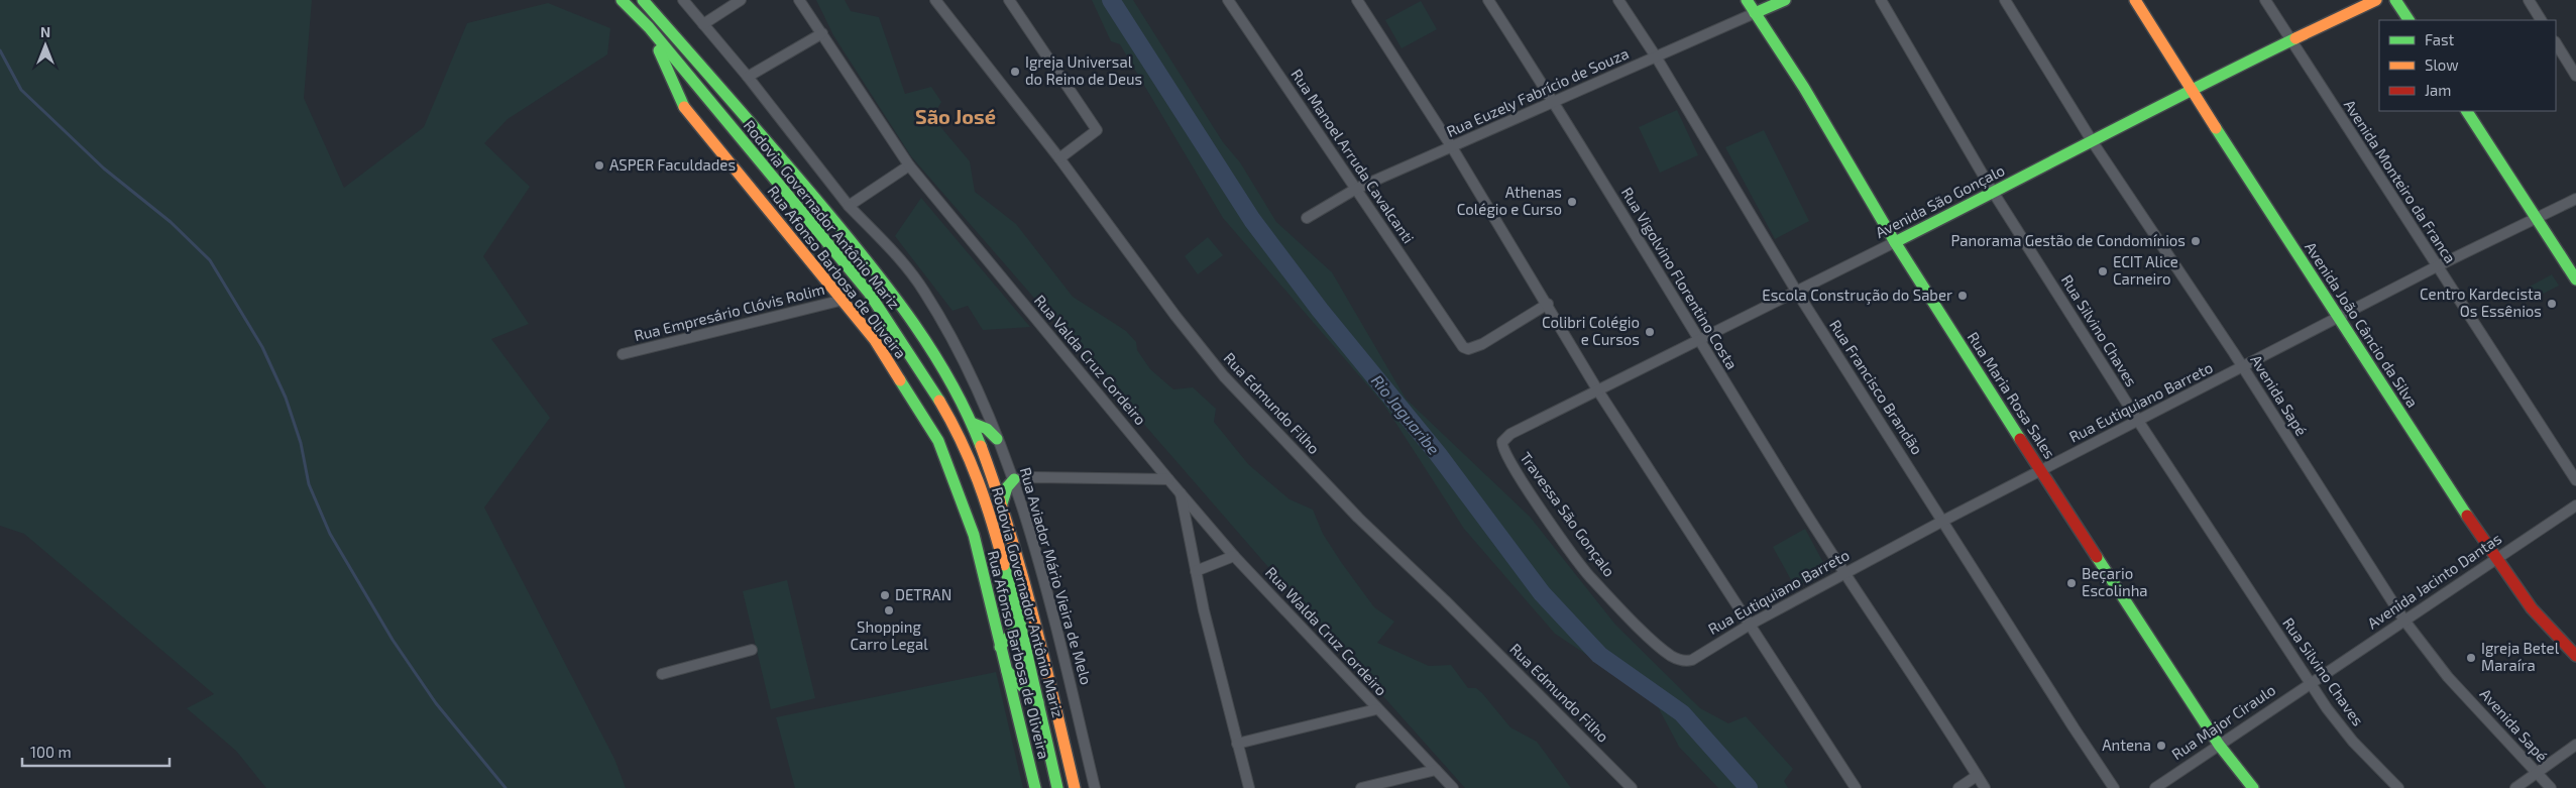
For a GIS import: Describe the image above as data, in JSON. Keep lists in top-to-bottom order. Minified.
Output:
{"streets":{"main road":["Rua Euzely Fabrício de Souza","Avenida São Gonçalo","Rodovia Governador Antônio Mariz","Rua Afonso Barbosa de Oliveira","Avenida João Câncio da Silva","Rua Maria Rosa Sales"],"street":["Rua Manoel Arruda Cavalcanti","Avenida Monteiro da Franca","Rua Vigolvino Florentino Costa","Rua Empresário Clóvis Rolim","Rua Silvino Chaves","Rua Valda Cruz Cordeiro","Rua Francisco Brandão","Avenida Sapé","Rua Eutiquiano Barreto","Rua Edmundo Filho","Travessa São Gonçalo","Rua Aviador Mário Vieira de Melo","Avenida Jacinto Dantas","Rua Walda Cruz Cordeiro","Rua Major Ciraulo"]},"crossings":[["Rua Euzely Fabrício de Souza","Rua Manoel Arruda Cavalcanti"],["Rua Euzely Fabrício de Souza","Rua Vigolvino Florentino Costa"],["Rua Euzely Fabrício de Souza","Rua Francisco Brandão"],["Rua Euzely Fabrício de Souza","Rua Maria Rosa Sales"],["Avenida Monteiro da Franca","Avenida São Gonçalo"],["Avenida Monteiro da Franca","Rua Eutiquiano Barreto"],["Avenida São Gonçalo","Rua Vigolvino Florentino Costa"],["Avenida São Gonçalo","Avenida João Câncio da Silva"],["Avenida São Gonçalo","Rua Silvino Chaves"],["Avenida São Gonçalo","Rua Francisco Brandão"],["Avenida São Gonçalo","Rua Maria Rosa Sales"],["Avenida São Gonçalo","Avenida Sapé"],["Avenida São Gonçalo","Travessa São Gonçalo"],["Rodovia Governador Antônio Mariz","Rua Afonso Barbosa de Oliveira"],["Rua Afonso Barbosa de Oliveira","Rua Empresário Clóvis Rolim"],["Rua Vigolvino Florentino Costa","Rua Eutiquiano Barreto"],["Avenida João Câncio da Silva","Rua Eutiquiano Barreto"],["Avenida João Câncio da Silva","Avenida Jacinto Dantas"],["Rua Silvino Chaves","Rua Eutiquiano Barreto"],["Rua Silvino Chaves","Avenida Jacinto Dantas"],["Rua Silvino Chaves","Rua Major Ciraulo"],["Rua Valda Cruz Cordeiro","Rua Walda Cruz Cordeiro"],["Rua Francisco Brandão","Rua Eutiquiano Barreto"],["Rua Maria Rosa Sales","Rua Eutiquiano Barreto"],["Rua Maria Rosa Sales","Rua Major Ciraulo"],["Avenida Sapé","Rua Eutiquiano Barreto"],["Avenida Sapé","Avenida Jacinto Dantas"],["Rua Eutiquiano Barreto","Travessa São Gonçalo"],["Avenida Jacinto Dantas","Rua Major Ciraulo"]],"districts":["São José"],"water":["Rio Jaguaribe"],"places":["Igreja Universal do Reino de Deus","ASPER Faculdades","Athenas Colégio e Curso","Panorama Gestão de Condomínios","ECIT Alice Carneiro","Escola Construção do Saber","Centro Kardecista Os Essênios","Colibri Colégio e Cursos","Beçario Escolinha","DETRAN","Shopping Carro Legal","Igreja Betel Maraíra","Antena"],"legend":["Fast","Slow","Jam"],"scale_bar":"100 m","north":"top"}
